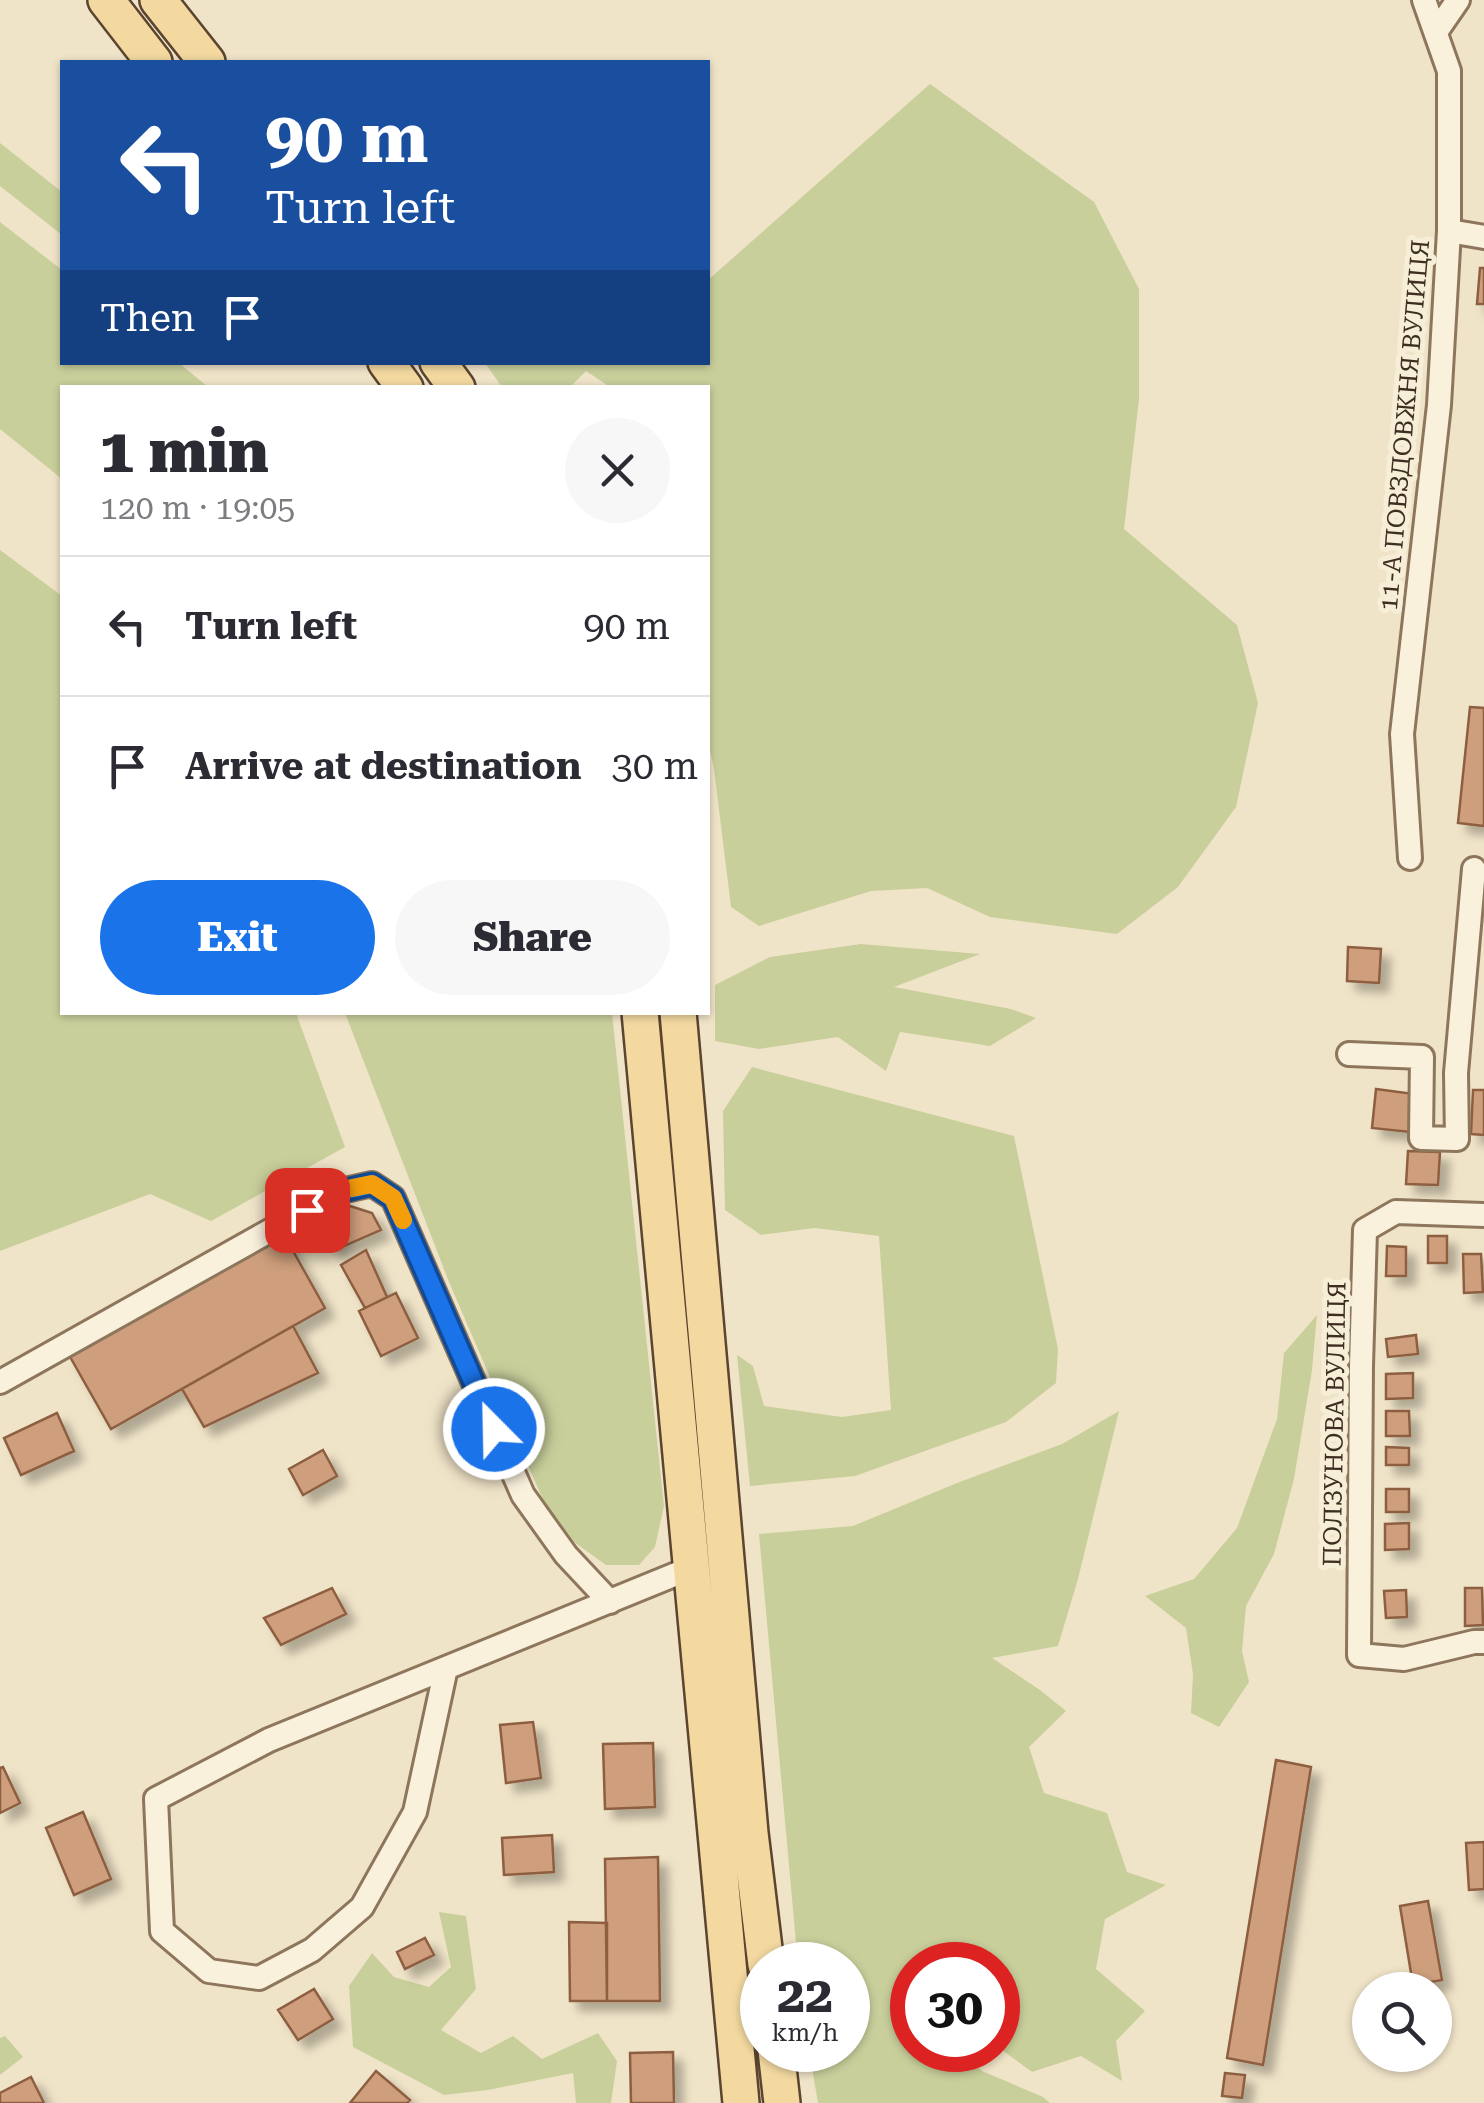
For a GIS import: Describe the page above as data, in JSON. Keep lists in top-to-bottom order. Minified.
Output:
{"streets":{"street":["11-А ПОВЗДОВЖНЯ ВУЛИЦЯ","ПОЛЗУНОВА ВУЛИЦЯ"]},"page":{"turn":["90 m","Turn left"],"then":"Then","heading":["1 min","120 m · 19:05"],"list":[{"name":"Turn left","value":"90 m"},{"name":"Arrive at destination","value":"30 m"}],"buttons":["Exit","Share"],"speed":"22 km/h","limit":"30"}}
